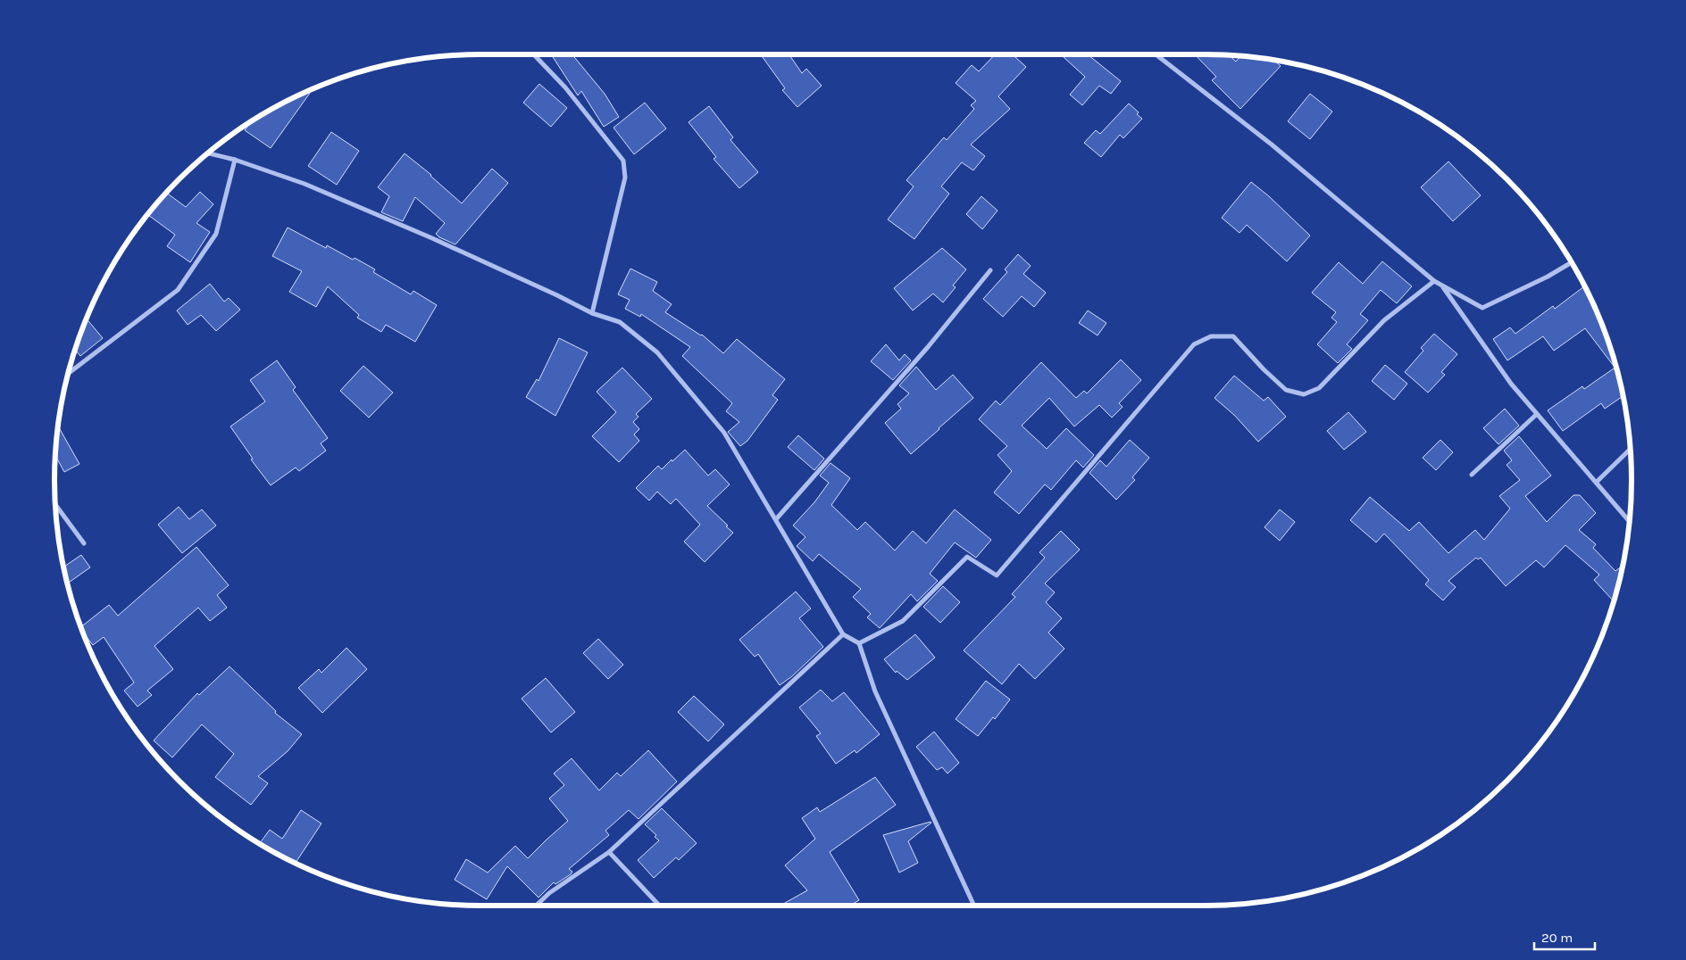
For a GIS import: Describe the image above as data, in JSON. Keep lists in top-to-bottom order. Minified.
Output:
{"scale_bar":"20 m"}
